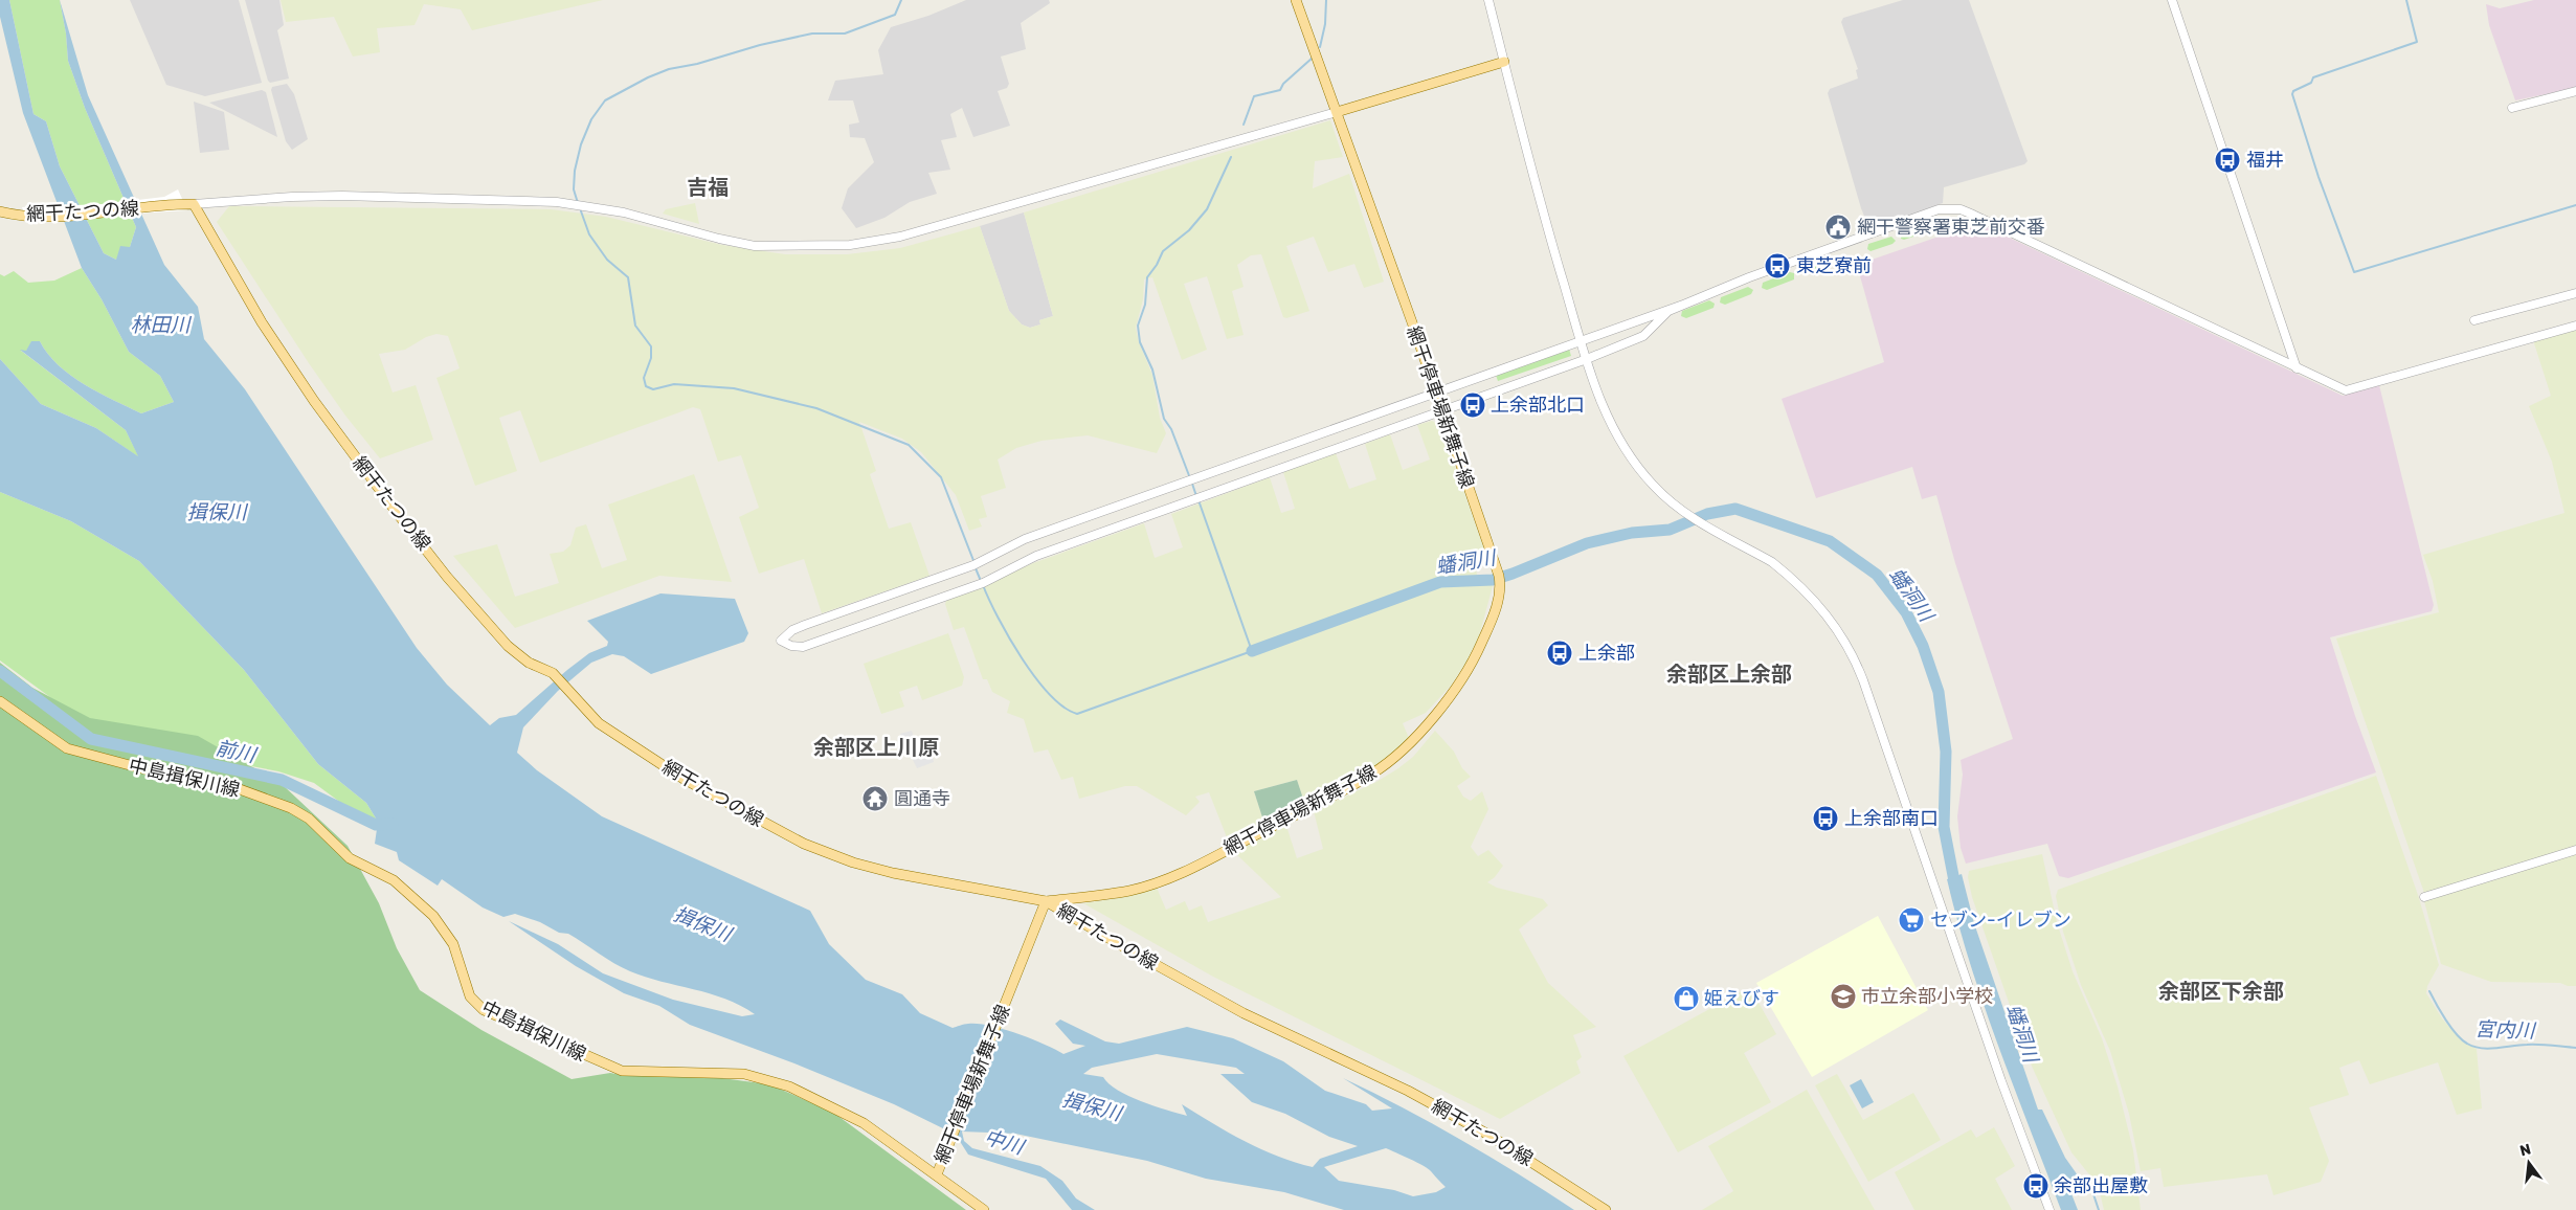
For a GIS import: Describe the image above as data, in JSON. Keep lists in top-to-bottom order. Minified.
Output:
{"streets":{"main road":["網干たつの線","網干停車場新舞子線","中島揖保川線"]},"crossings":[["網干たつの線","網干停車場新舞子線"],["網干停車場新舞子線","中島揖保川線"]],"districts":["吉福","余部区上余部","余部区上川原","余部区下余部"],"water":["林田川","揖保川","蟠洞川","前川","宮内川","中川"],"places":{"bus stop":["福井","東芝寮前","上余部北口","上余部","上余部南口","余部出屋敷"],"public building":["網干警察署東芝前交番"],"temple":["圓通寺"],"supermarket":["セブン-イレブン"],"school or university":["市立余部小学校"],"shop":["姫えびす"]},"north":"top"}
